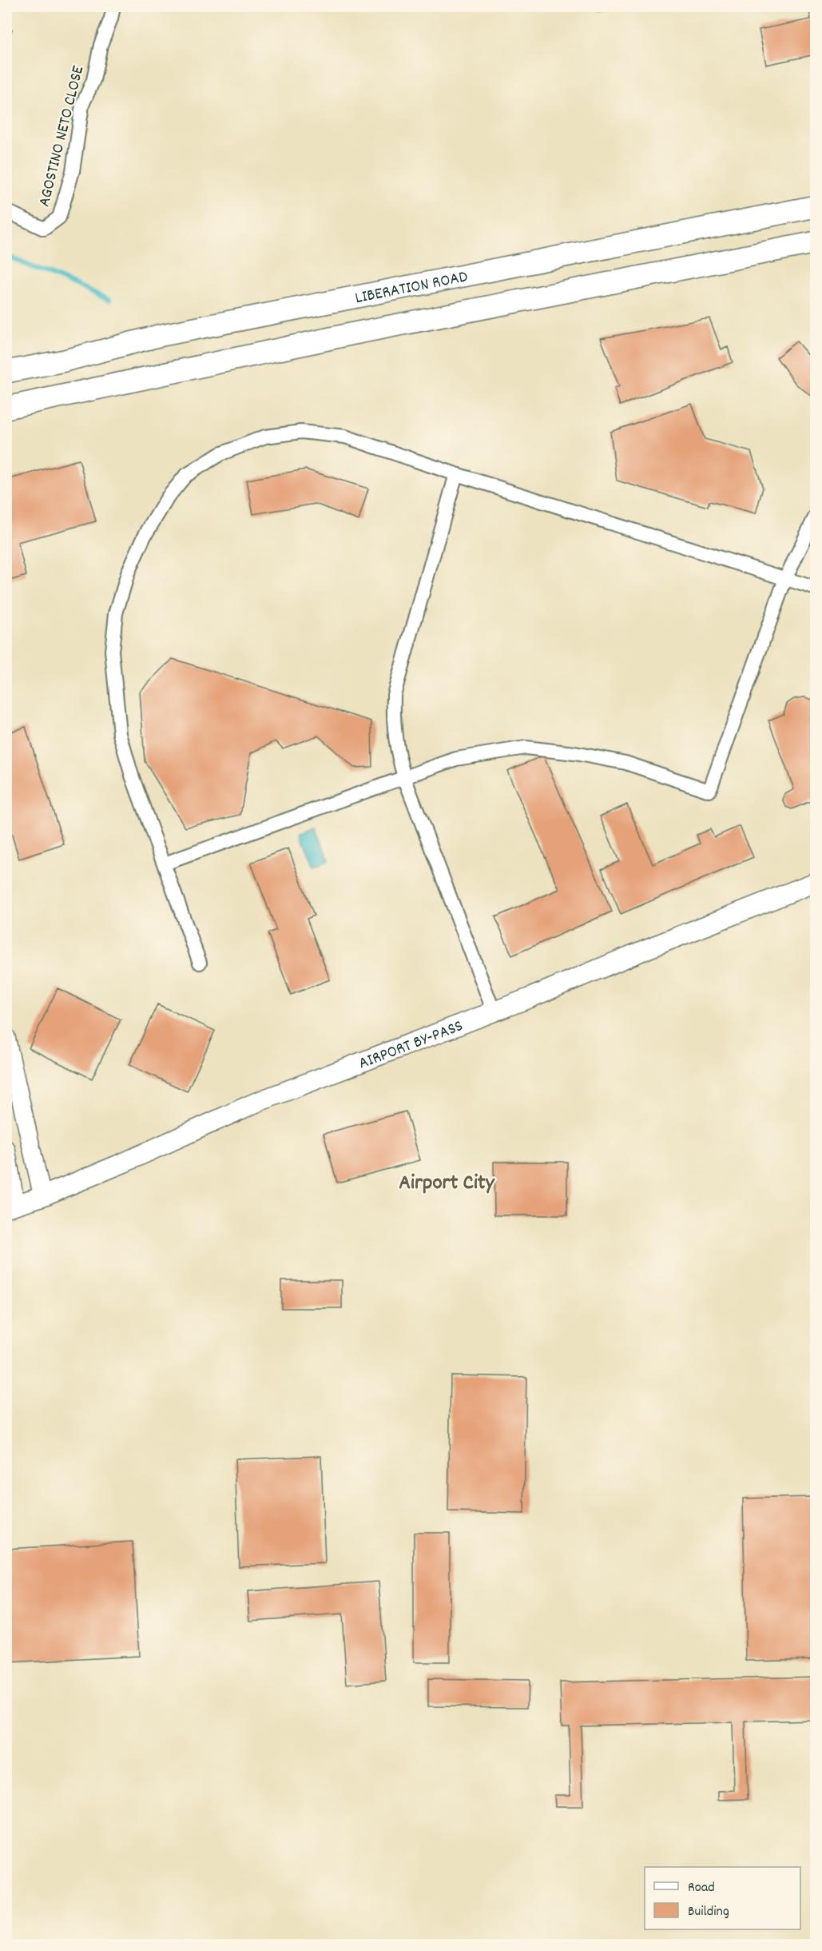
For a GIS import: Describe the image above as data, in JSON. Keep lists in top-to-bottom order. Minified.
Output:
{"streets":{"highway":["LIBERATION ROAD"],"main road":["AIRPORT BY-PASS"],"street":["AGOSTINO NETO CLOSE"]},"districts":["Airport City"],"legend":["Road","Building"]}
